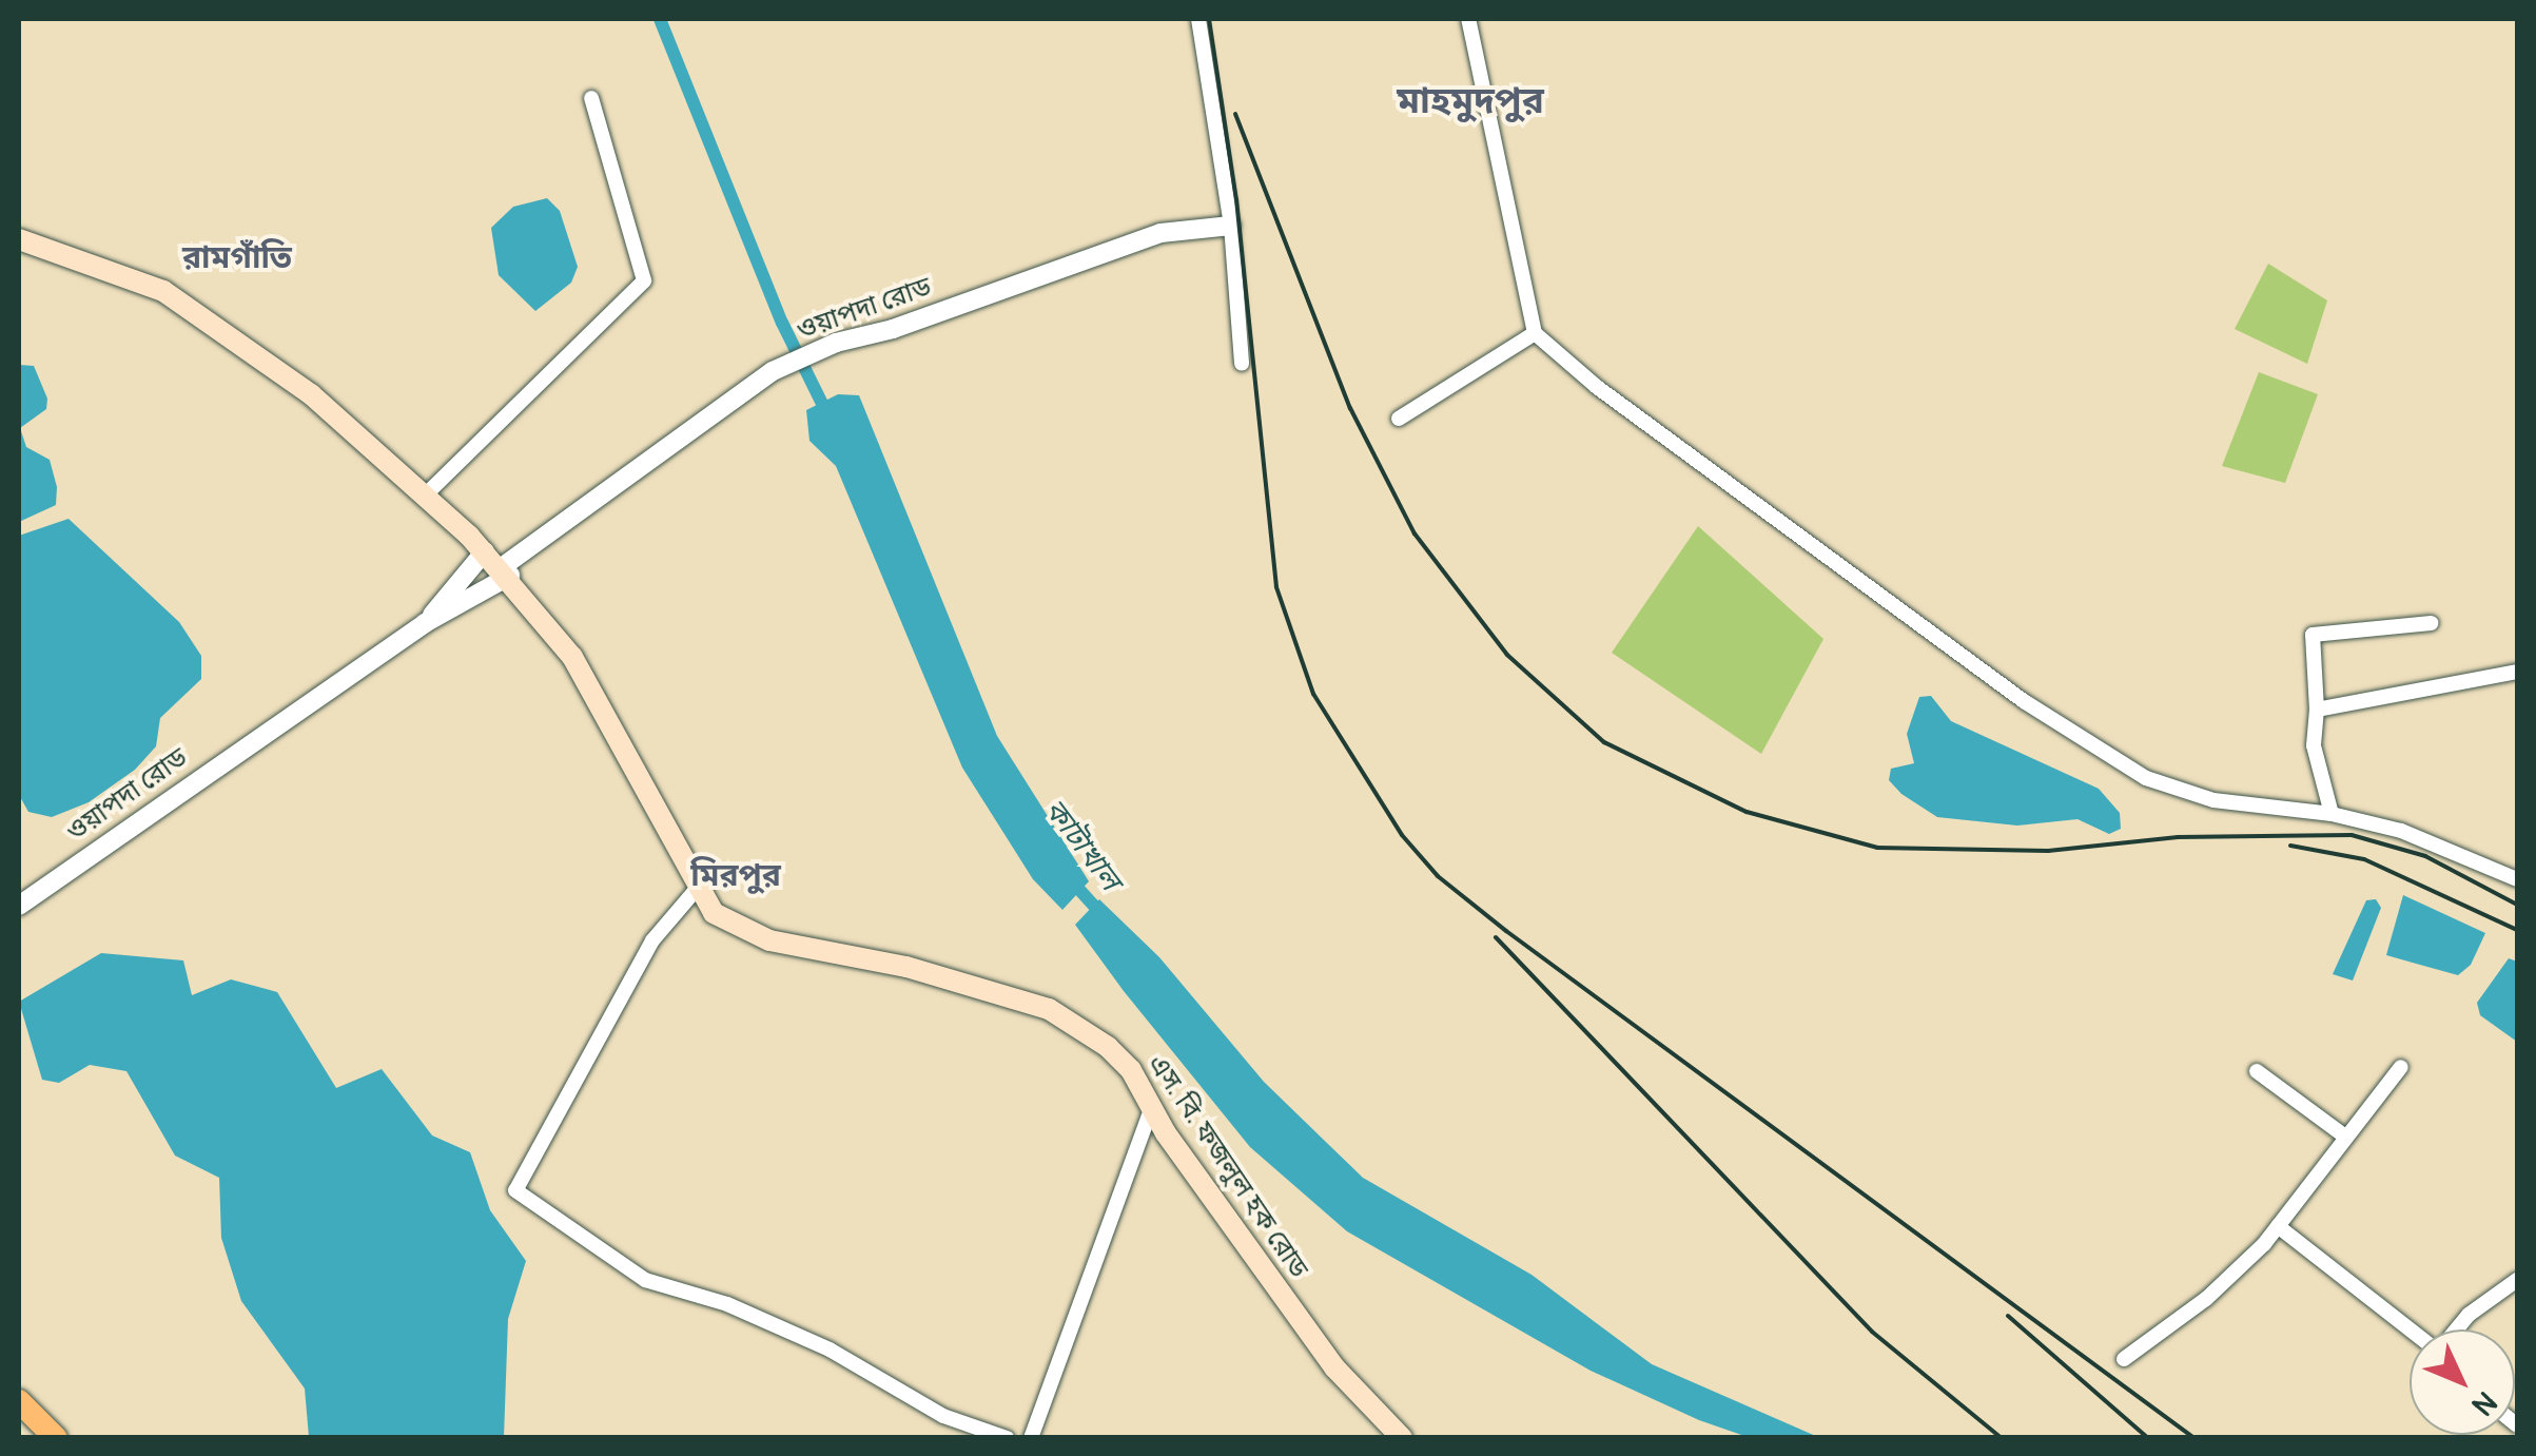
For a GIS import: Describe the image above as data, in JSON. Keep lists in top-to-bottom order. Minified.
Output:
{"streets":{"main road":["এস. বি. ফজলুল হক রোড"],"street":["ওয়াপদা রোড"]},"crossings":[["ওয়াপদা রোড","এস. বি. ফজলুল হক রোড"]],"districts":["মাহমুদপুর","রামগাঁতি","মিরপুর"],"water":["কাটাখাল"],"north":"bottom right"}
